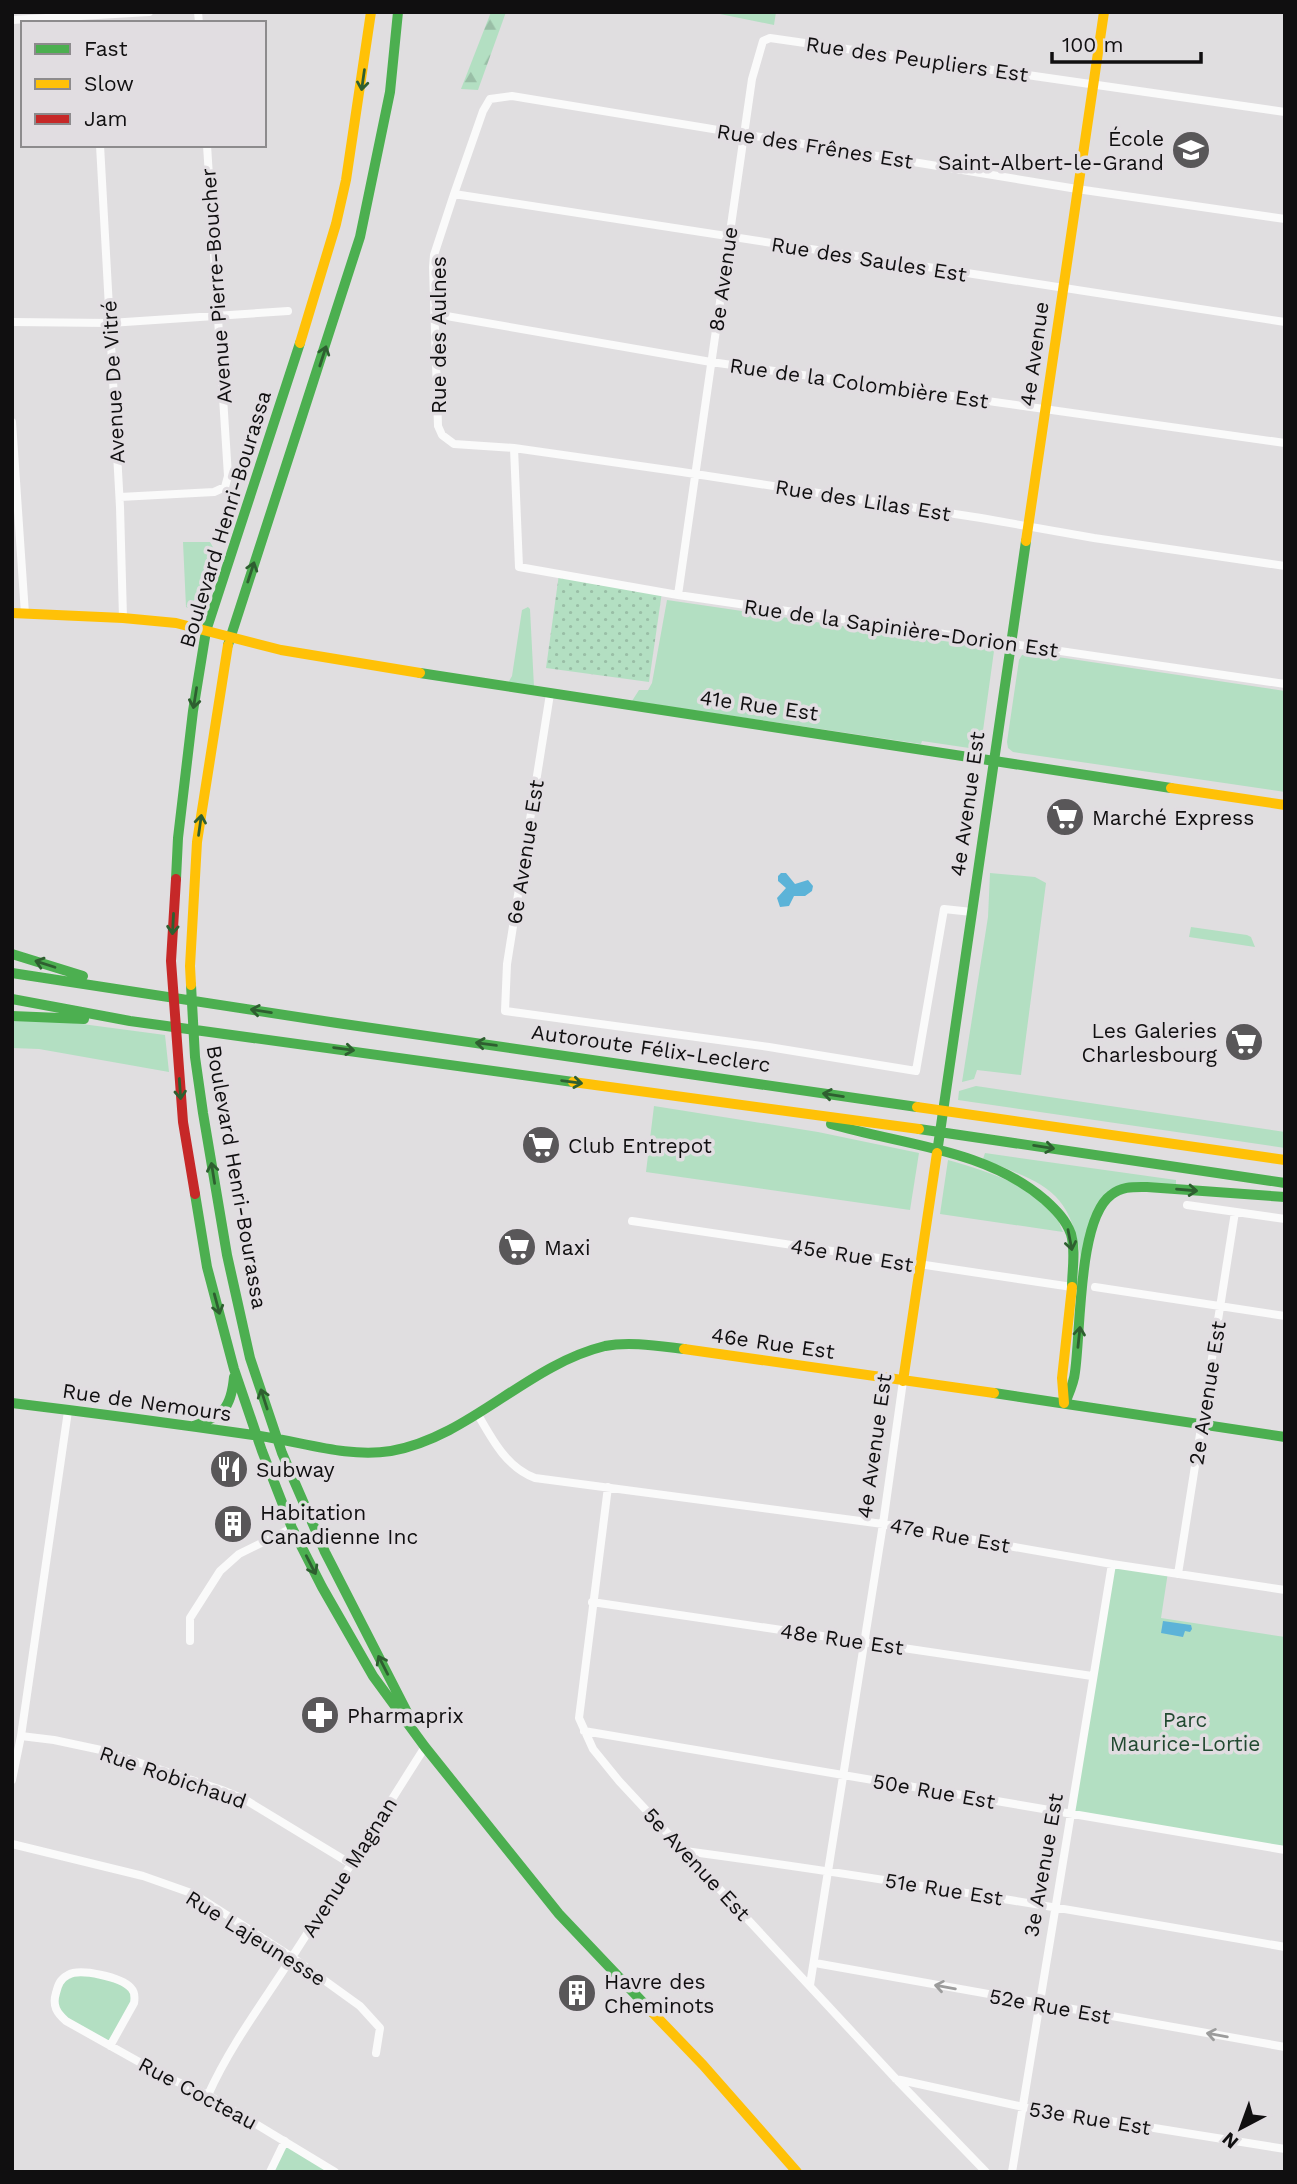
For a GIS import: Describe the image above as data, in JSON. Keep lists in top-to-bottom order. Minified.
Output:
{"streets":{"main road":["4e Avenue","Boulevard Henri-Bourassa","41e Rue Est","4e Avenue Est","Autoroute Félix-Leclerc","46e Rue Est","Rue de Nemours"],"street":["Rue des Peupliers Est","Rue des Frênes Est","Rue des Saules Est","8e Avenue","Avenue Pierre-Boucher","Rue des Aulnes","Avenue De Vitré","Rue de la Colombière Est","Rue des Lilas Est","Rue de la Sapinière-Dorion Est","6e Avenue Est","45e Rue Est","2e Avenue Est","47e Rue Est","48e Rue Est","Rue Robichaud","50e Rue Est","5e Avenue Est","3e Avenue Est","Avenue Magnan","51e Rue Est","Rue Lajeunesse","52e Rue Est","Rue Cocteau","53e Rue Est"]},"crossings":[["Rue des Peupliers Est","8e Avenue"],["Rue des Peupliers Est","4e Avenue"],["Rue des Frênes Est","8e Avenue"],["Rue des Frênes Est","Rue des Aulnes"],["Rue des Frênes Est","4e Avenue"],["Rue des Saules Est","8e Avenue"],["Rue des Saules Est","Rue des Aulnes"],["Rue des Saules Est","4e Avenue"],["8e Avenue","Rue de la Colombière Est"],["8e Avenue","Rue des Lilas Est"],["8e Avenue","Rue de la Sapinière-Dorion Est"],["Avenue Pierre-Boucher","Avenue De Vitré"],["Rue des Aulnes","Rue de la Colombière Est"],["Rue des Aulnes","Rue des Lilas Est"],["4e Avenue","Rue de la Colombière Est"],["4e Avenue","Rue des Lilas Est"],["4e Avenue","Rue de la Sapinière-Dorion Est"],["4e Avenue","4e Avenue Est"],["Avenue De Vitré","41e Rue Est"],["Rue des Lilas Est","Rue de la Sapinière-Dorion Est"],["Boulevard Henri-Bourassa","41e Rue Est"],["Boulevard Henri-Bourassa","46e Rue Est"],["Boulevard Henri-Bourassa","Rue de Nemours"],["Boulevard Henri-Bourassa","Avenue Magnan"],["41e Rue Est","4e Avenue Est"],["41e Rue Est","6e Avenue Est"],["4e Avenue Est","6e Avenue Est"],["4e Avenue Est","45e Rue Est"],["4e Avenue Est","46e Rue Est"],["4e Avenue Est","47e Rue Est"],["4e Avenue Est","48e Rue Est"],["4e Avenue Est","50e Rue Est"],["4e Avenue Est","5e Avenue Est"],["4e Avenue Est","51e Rue Est"],["4e Avenue Est","52e Rue Est"],["46e Rue Est","2e Avenue Est"],["46e Rue Est","Rue de Nemours"],["46e Rue Est","47e Rue Est"],["2e Avenue Est","47e Rue Est"],["47e Rue Est","5e Avenue Est"],["47e Rue Est","3e Avenue Est"],["48e Rue Est","5e Avenue Est"],["48e Rue Est","3e Avenue Est"],["Rue Robichaud","Avenue Magnan"],["50e Rue Est","5e Avenue Est"],["50e Rue Est","3e Avenue Est"],["5e Avenue Est","51e Rue Est"],["5e Avenue Est","53e Rue Est"],["3e Avenue Est","51e Rue Est"],["3e Avenue Est","52e Rue Est"],["3e Avenue Est","53e Rue Est"],["Avenue Magnan","Rue Lajeunesse"],["Avenue Magnan","Rue Cocteau"]],"one_way":["52e Rue Est"],"parks":["Parc Maurice-Lortie"],"places":{"school or university":["École Saint-Albert-le-Grand"],"supermarket":["Marché Express","Les Galeries Charlesbourg","Club Entrepot","Maxi"],"restaurant":["Subway"],"building":["Habitation Canadienne Inc","Havre des Cheminots"],"pharmacy":["Pharmaprix"]},"legend":["Fast","Slow","Jam"],"scale_bar":"100 m","north":"bottom left"}
